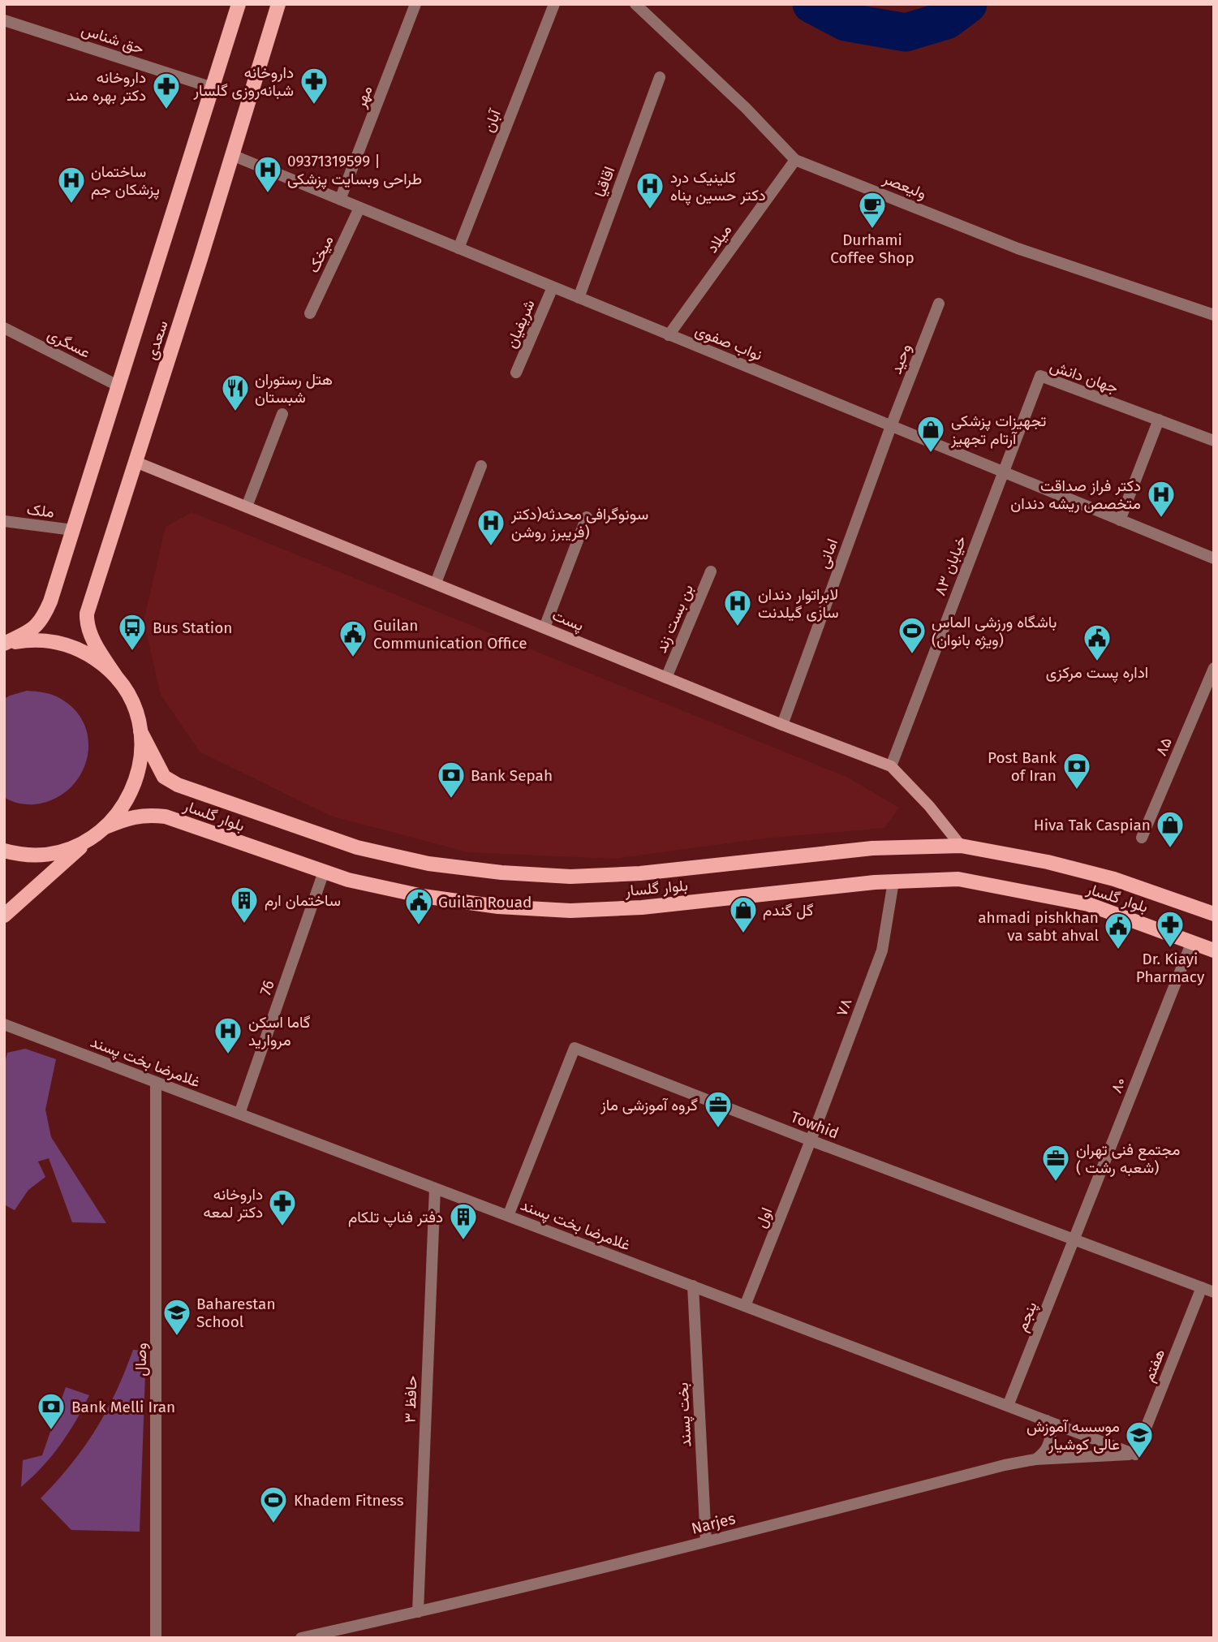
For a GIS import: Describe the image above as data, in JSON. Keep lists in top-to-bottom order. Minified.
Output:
{"streets":{"main road":["سعدی","بلوار گلسار"],"street":["حق شناس","مهر","آبان","اقاقیا","ولیعصر","میلاد","میخک","شریفیان","نواب صفوی","عسگری","وحید","جهان دانش","ملک","امانی","خیابان ۸۳","بن بست زند","پست","۸۵","76","۷۸","غلامرضا بخت پسند","۸۰","Towhid","اول","پنجم","وصال","هفتم","حافظ ۳","بخت پسند","Narjes"]},"crossings":[["حق شناس","سعدی"],["مهر","نواب صفوی"],["آبان","نواب صفوی"],["اقاقیا","نواب صفوی"],["ولیعصر","میلاد"],["میلاد","نواب صفوی"],["میخک","نواب صفوی"],["شریفیان","نواب صفوی"],["سعدی","نواب صفوی"],["سعدی","عسگری"],["سعدی","ملک"],["سعدی","پست"],["سعدی","بلوار گلسار"],["نواب صفوی","وحید"],["نواب صفوی","جهان دانش"],["نواب صفوی","امانی"],["نواب صفوی","خیابان ۸۳"],["وحید","امانی"],["جهان دانش","خیابان ۸۳"],["امانی","پست"],["خیابان ۸۳","پست"],["بن بست زند","پست"],["پست","بلوار گلسار"],["بلوار گلسار","76"],["بلوار گلسار","۷۸"],["بلوار گلسار","۸۰"],["76","غلامرضا بخت پسند"],["۷۸","Towhid"],["۷۸","اول"],["غلامرضا بخت پسند","Towhid"],["غلامرضا بخت پسند","اول"],["غلامرضا بخت پسند","پنجم"],["غلامرضا بخت پسند","وصال"],["غلامرضا بخت پسند","هفتم"],["غلامرضا بخت پسند","حافظ ۳"],["غلامرضا بخت پسند","بخت پسند"],["غلامرضا بخت پسند","Narjes"],["۸۰","Towhid"],["۸۰","پنجم"],["Towhid","اول"],["Towhid","پنجم"],["Towhid","هفتم"],["هفتم","Narjes"],["حافظ ۳","Narjes"],["بخت پسند","Narjes"]],"places":{"pharmacy":["داروخانه شبانه‌روزی گلسار","داروخانه دکتر بهره مند","Dr. Kiayi Pharmacy","داروخانه دکتر لمعه"],"hospital":["09371319599 | طراحی وبسایت پزشکی","ساختمان پزشکان جم","کلینیک درد دکتر حسین پناه","دکتر فراز صداقت متخصص ریشه دندان","سونوگرافی محدثه(دکتر فریبرز روشن)","لابراتوار دندان سازی گیلدنت","گاما اسکن مروارید"],"cafe":["Durhami Coffee Shop"],"restaurant":["هتل رستوران شبستان"],"shop":["تجهیزات پزشکی آرتام تجهیز","Hiva Tak Caspian","گل گندم"],"bus stop":["Bus Station"],"sports":["باشگاه ورزشی الماس (ویژه بانوان)","Khadem Fitness"],"public building":["Guilan Communication Office","اداره پست مرکزی","Guilan Rouad","ahmadi pishkhan va sabt ahval"],"bank":["Post Bank of Iran","Bank Sepah","Bank Melli Iran"],"building":["ساختمان ارم","دفتر فناپ تلکام"],"office":["گروه آموزشی ماز","مجتمع فنی تهران ( شعبه رشت)"],"school or university":["Baharestan School","موسسه آموزش عالی کوشیار"]}}
